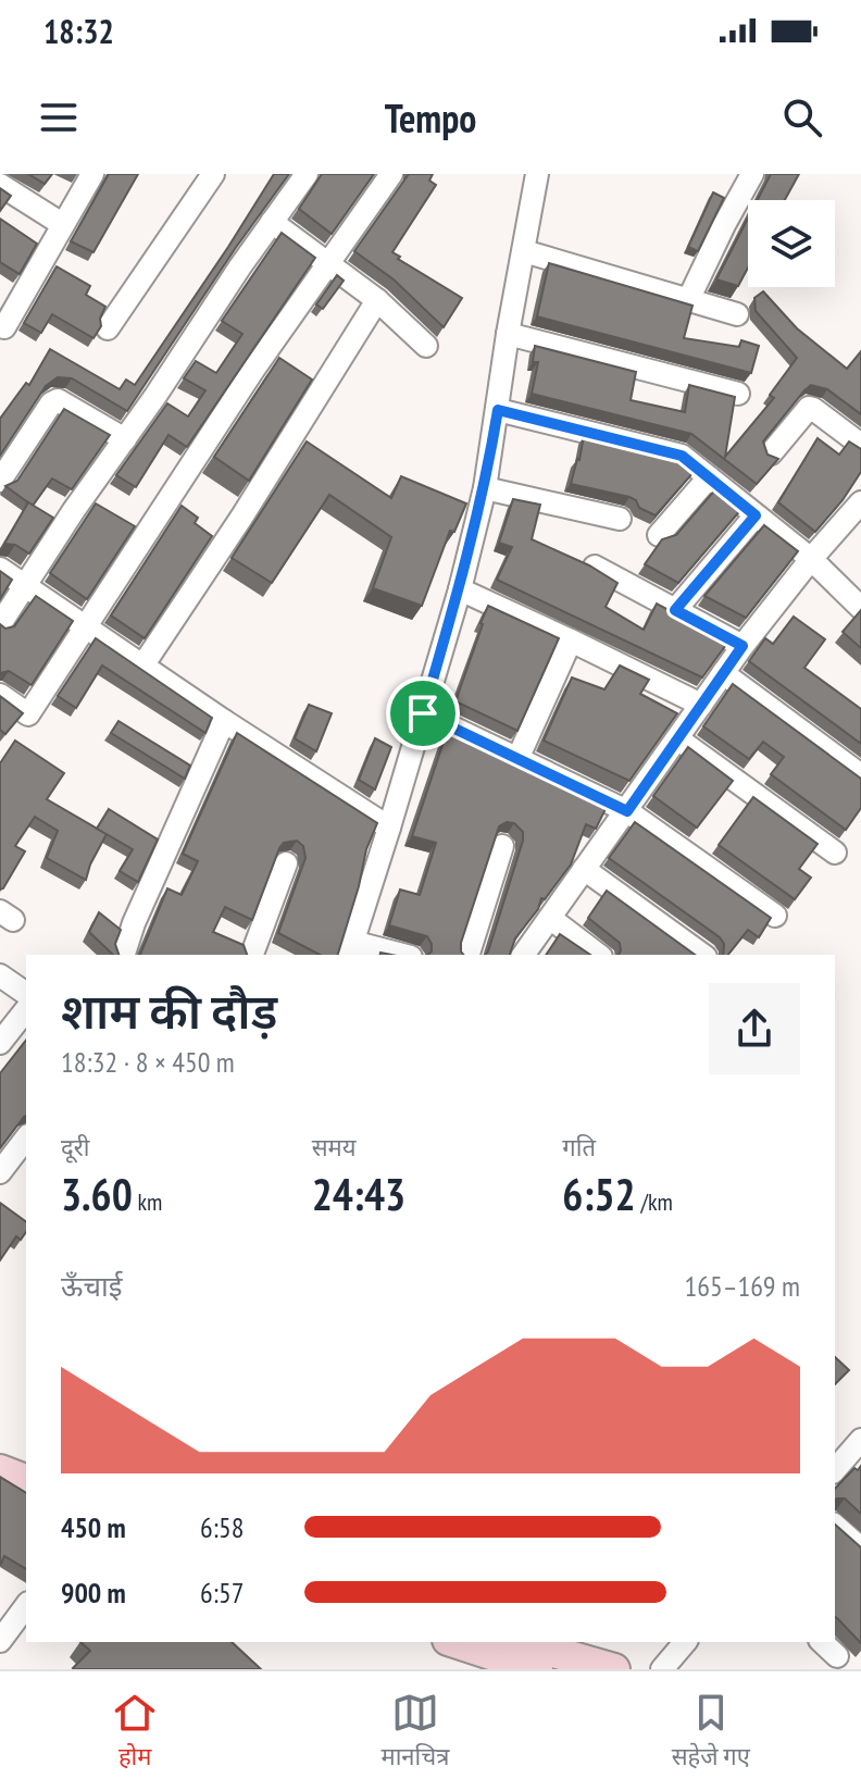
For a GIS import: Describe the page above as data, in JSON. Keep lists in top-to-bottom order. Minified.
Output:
{"page":{"status":"18:32","header":"Tempo","heading":["शाम की दौड़","18:32 · 8 × 450 m"],"stats":[["दूरी","3.60 km"],["समय","24:43"],["गति","6:52 /km"]],"chart":["ऊँचाई","165–169 m"],"list":[{"name":"450 m","note":"6:58"},{"name":"900 m","note":"6:57"}],"tabs":["होम","मानचित्र","सहेजे गए"]}}
